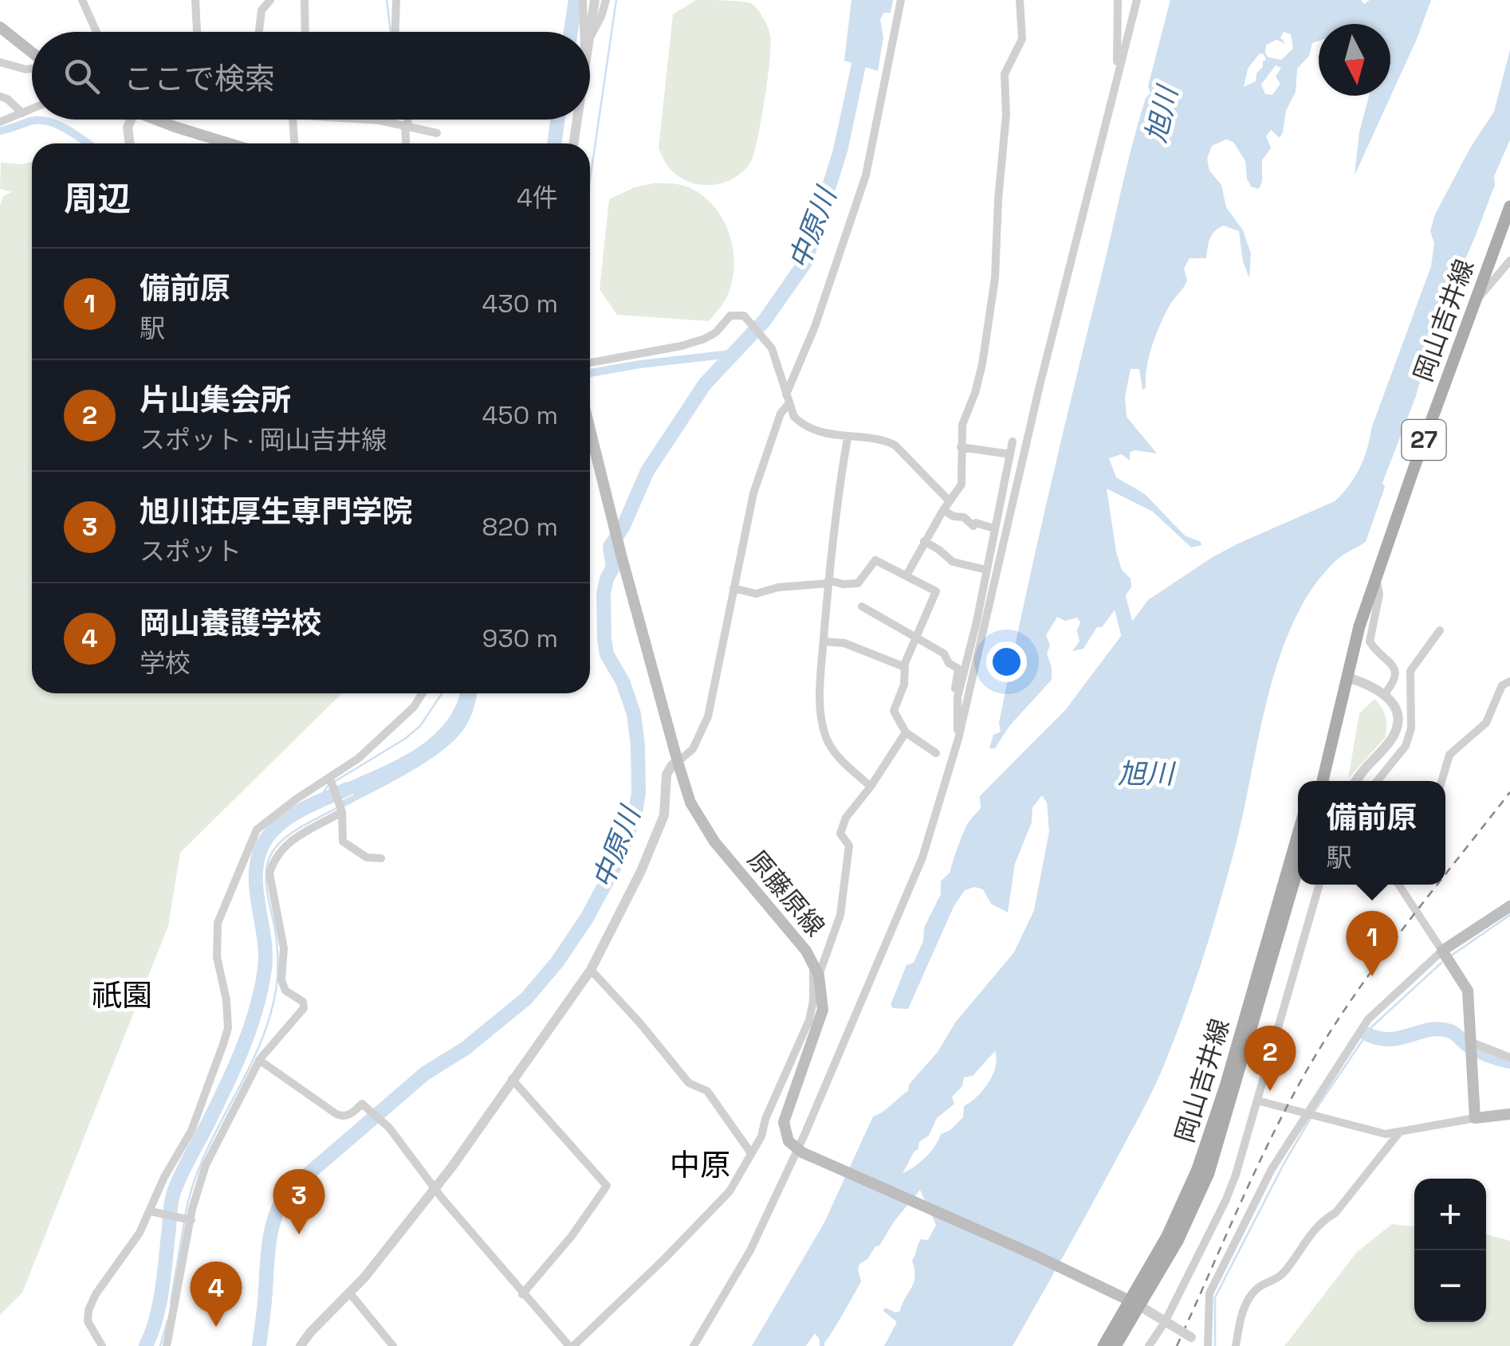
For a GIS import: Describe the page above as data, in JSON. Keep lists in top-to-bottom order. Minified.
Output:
{"streets":{"main road":["岡山吉井線","27","原藤原線"]},"districts":["祇園","中原"],"water":["旭川","中原川"],"north":"bottom","page":{"search":"ここで検索","heading":["周辺","4件"],"list":[{"mark":"1","name":"備前原","note":"駅","value":"430 m"},{"mark":"2","name":"片山集会所","note":"スポット · 岡山吉井線","value":"450 m"},{"mark":"3","name":"旭川荘厚生専門学院","note":"スポット","value":"820 m"},{"mark":"4","name":"岡山養護学校","note":"学校","value":"930 m"}],"popup":["備前原","駅"],"pins":["1","2","3","4"],"map_buttons":["+","−"]}}
